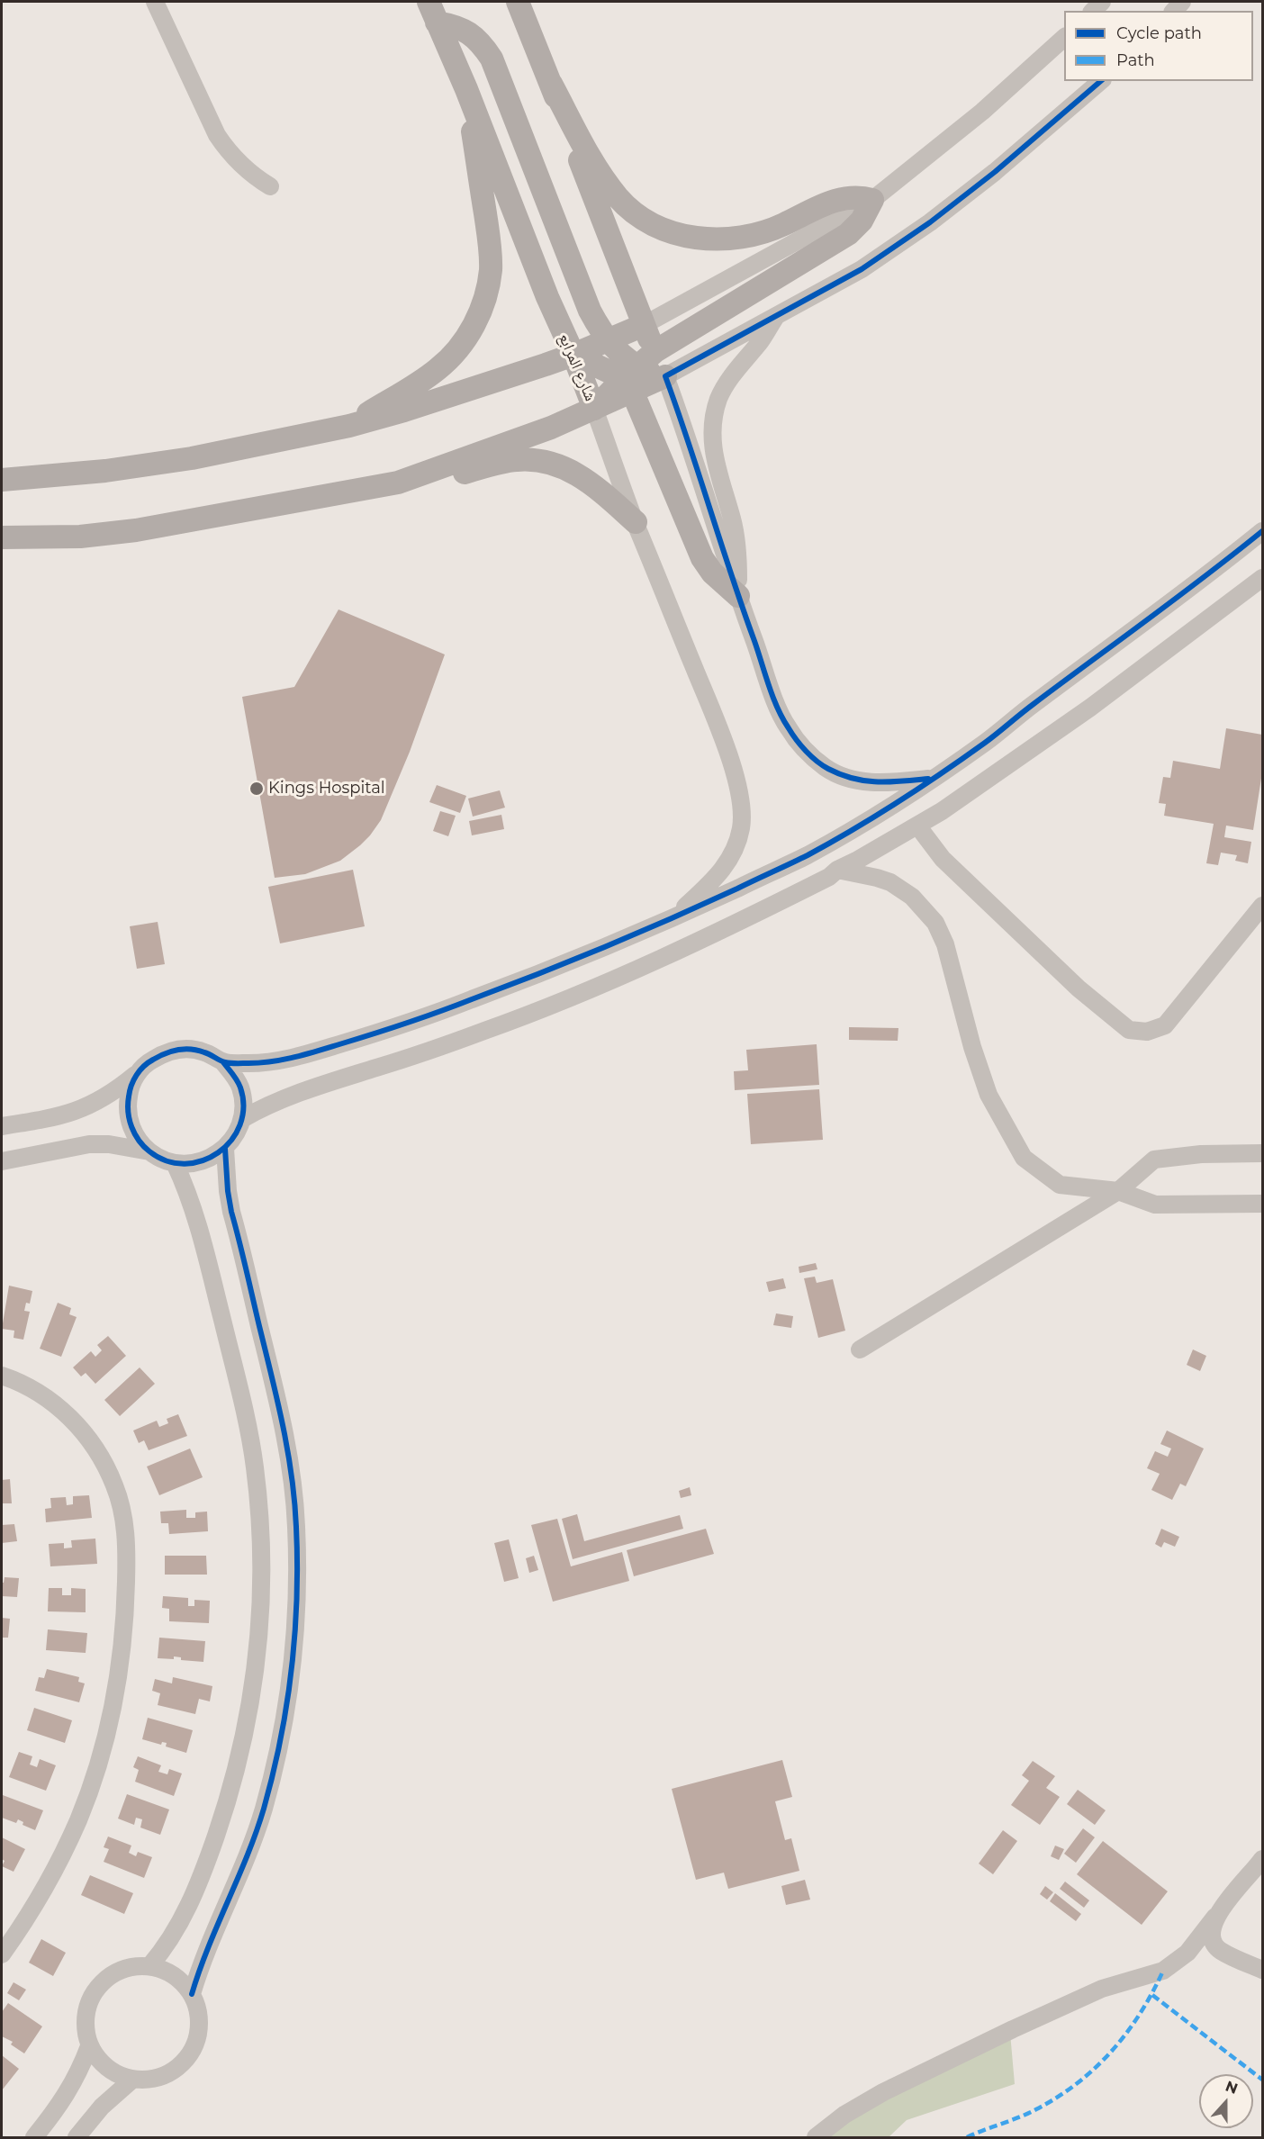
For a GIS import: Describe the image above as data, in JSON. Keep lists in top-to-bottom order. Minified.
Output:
{"streets":{"main road":["شارع المرابع"]},"places":["Kings Hospital"],"legend":["Cycle path","Path"],"north":"top"}
